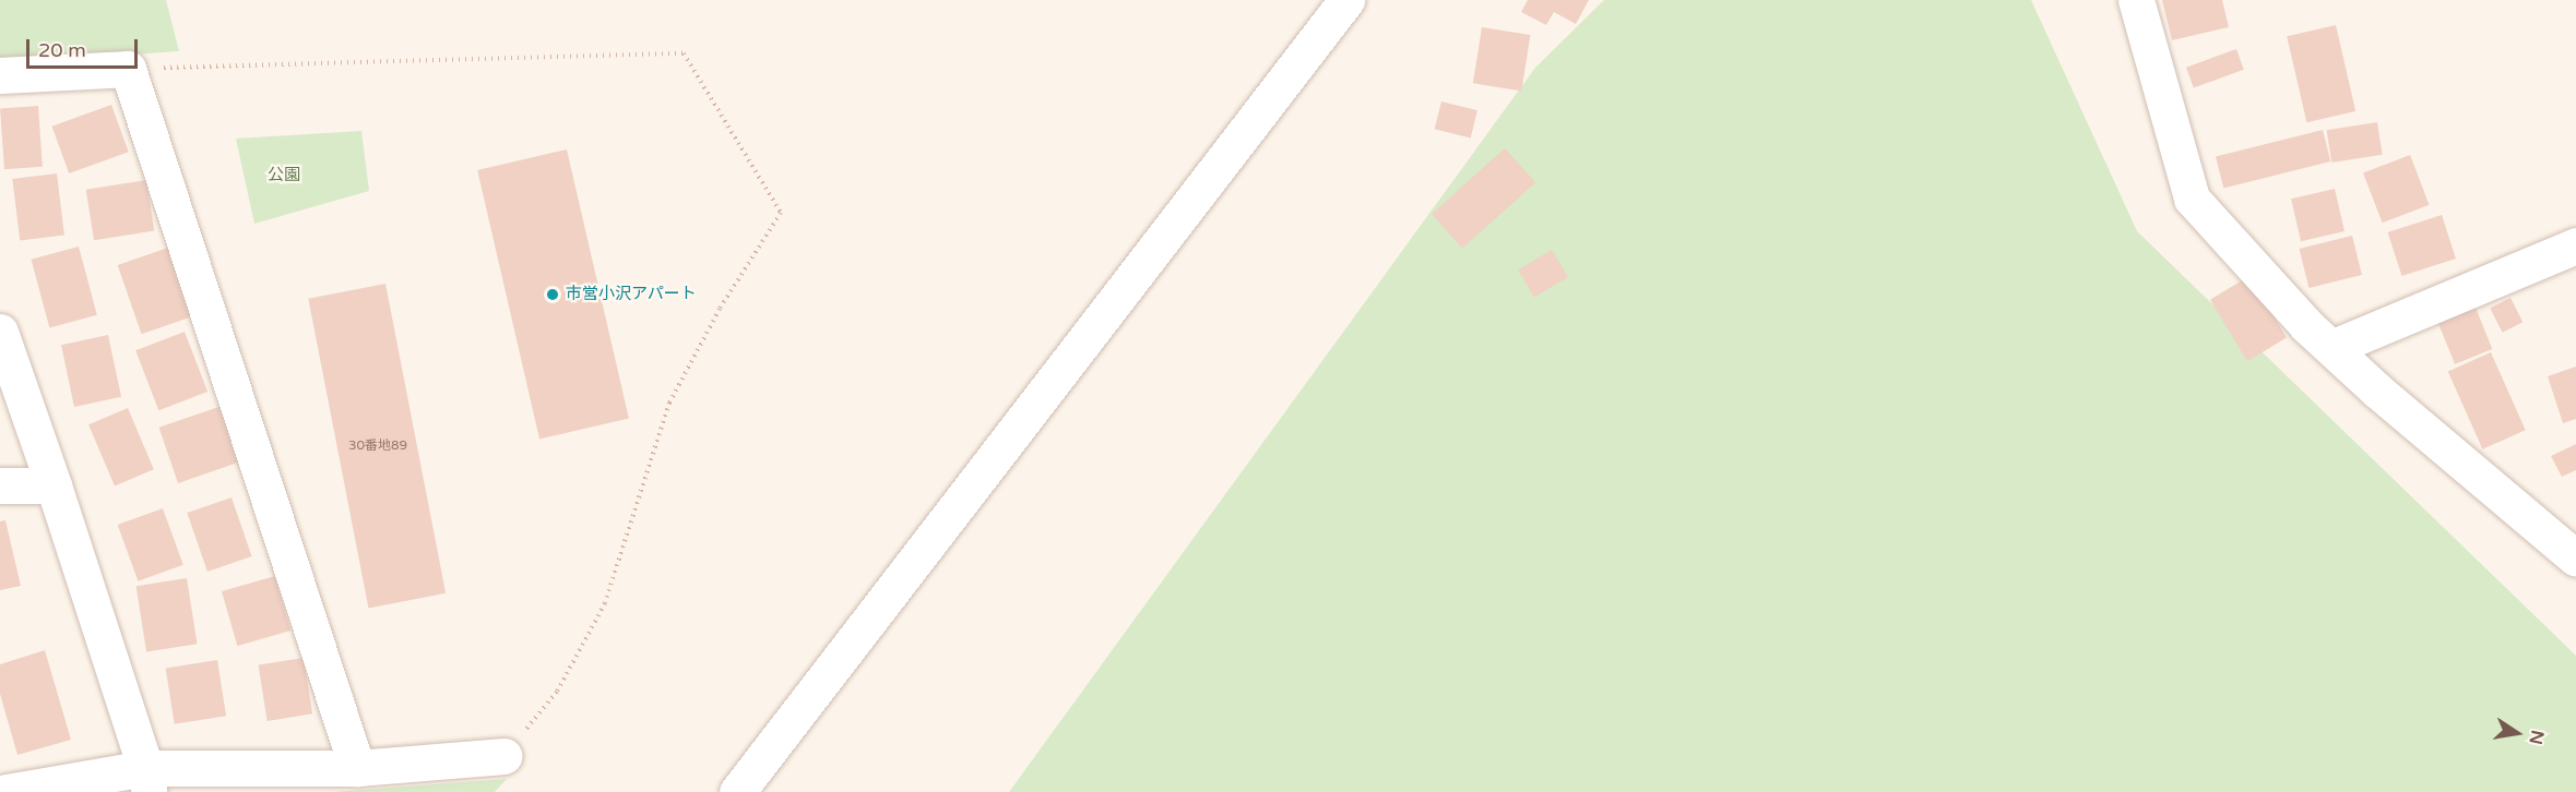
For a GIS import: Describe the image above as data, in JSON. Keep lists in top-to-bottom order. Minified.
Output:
{"parks":["公園"],"places":["市営小沢アパート"],"house_numbers":["30番地89"],"scale_bar":"20 m","north":"right"}
